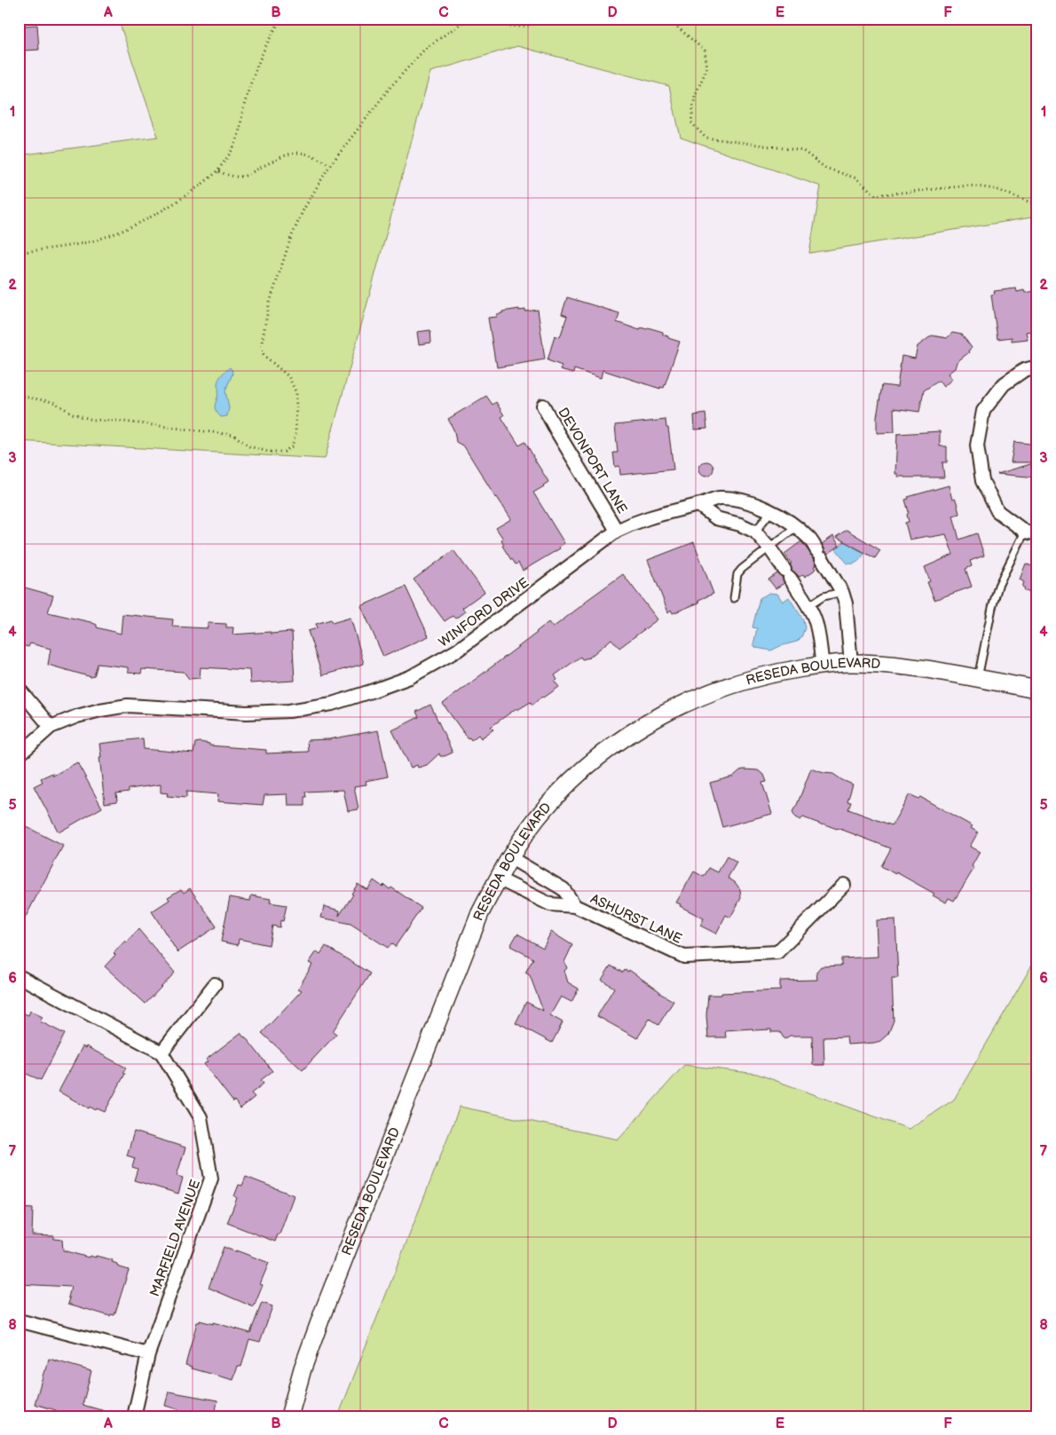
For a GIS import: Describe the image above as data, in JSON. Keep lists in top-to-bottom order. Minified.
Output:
{"streets":{"main road":["RESEDA BOULEVARD"],"street":["DEVONPORT LANE","WINFORD DRIVE","ASHURST LANE","MARFIELD AVENUE"]},"crossings":[["DEVONPORT LANE","WINFORD DRIVE"],["WINFORD DRIVE","RESEDA BOULEVARD"],["RESEDA BOULEVARD","ASHURST LANE"]],"grid":{"columns":["A","B","C","D","E","F"],"rows":["1","2","3","4","5","6","7","8"]}}
